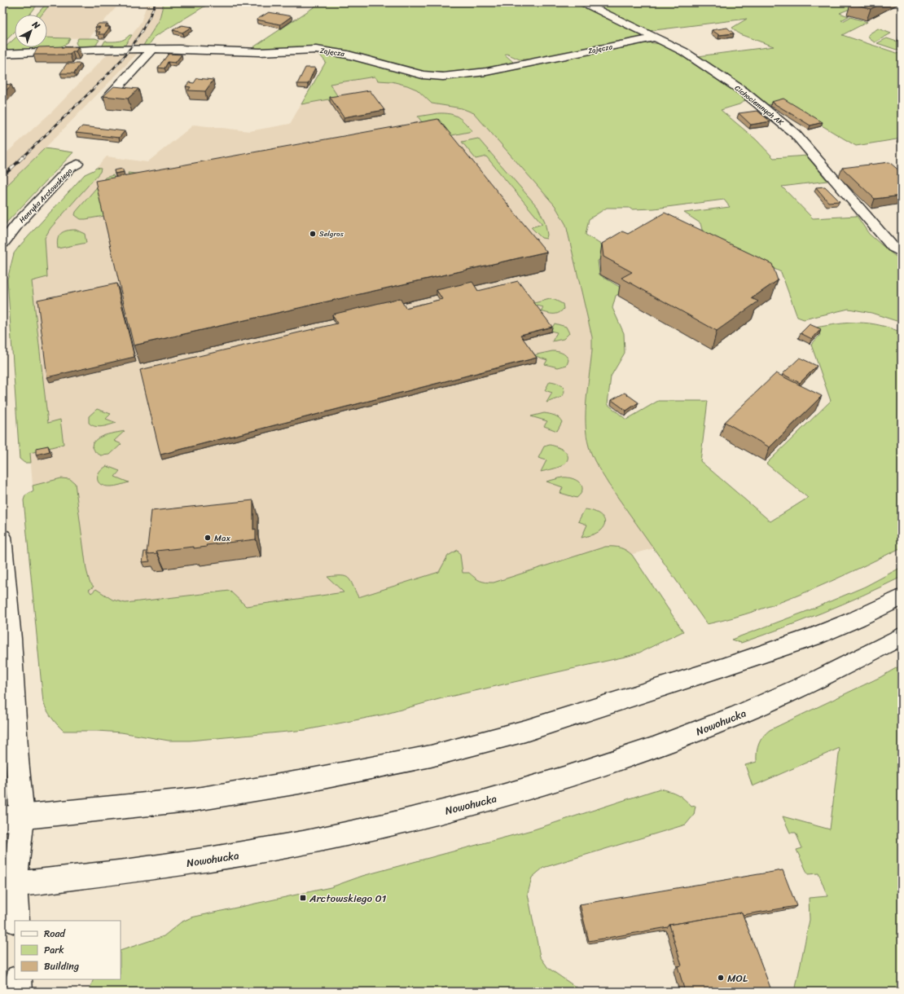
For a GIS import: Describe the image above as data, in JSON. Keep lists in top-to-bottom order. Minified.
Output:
{"streets":{"street":["Zajęcza","Cichociemnych AK","Henryka Arctowskiego","Nowohucka"]},"crossings":[["Zajęcza","Cichociemnych AK"]],"places":{"other":["Selgros","Max","MOL"],"transit":["Arctowskiego 01"]},"legend":["Road","Park","Building"],"north":"top right"}
